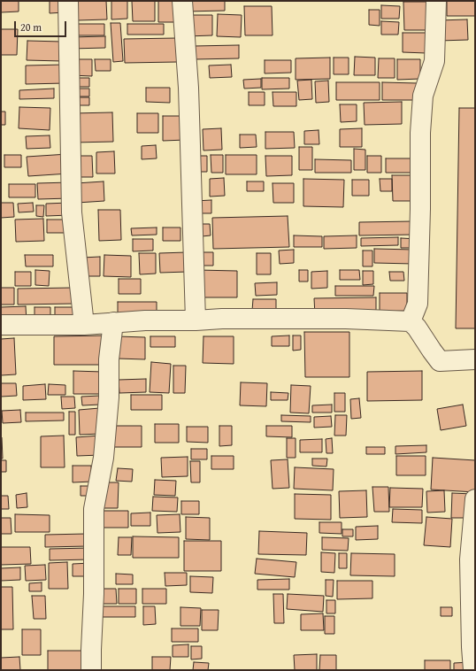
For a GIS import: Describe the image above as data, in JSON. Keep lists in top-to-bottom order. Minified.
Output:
{"scale_bar":"20 m"}
